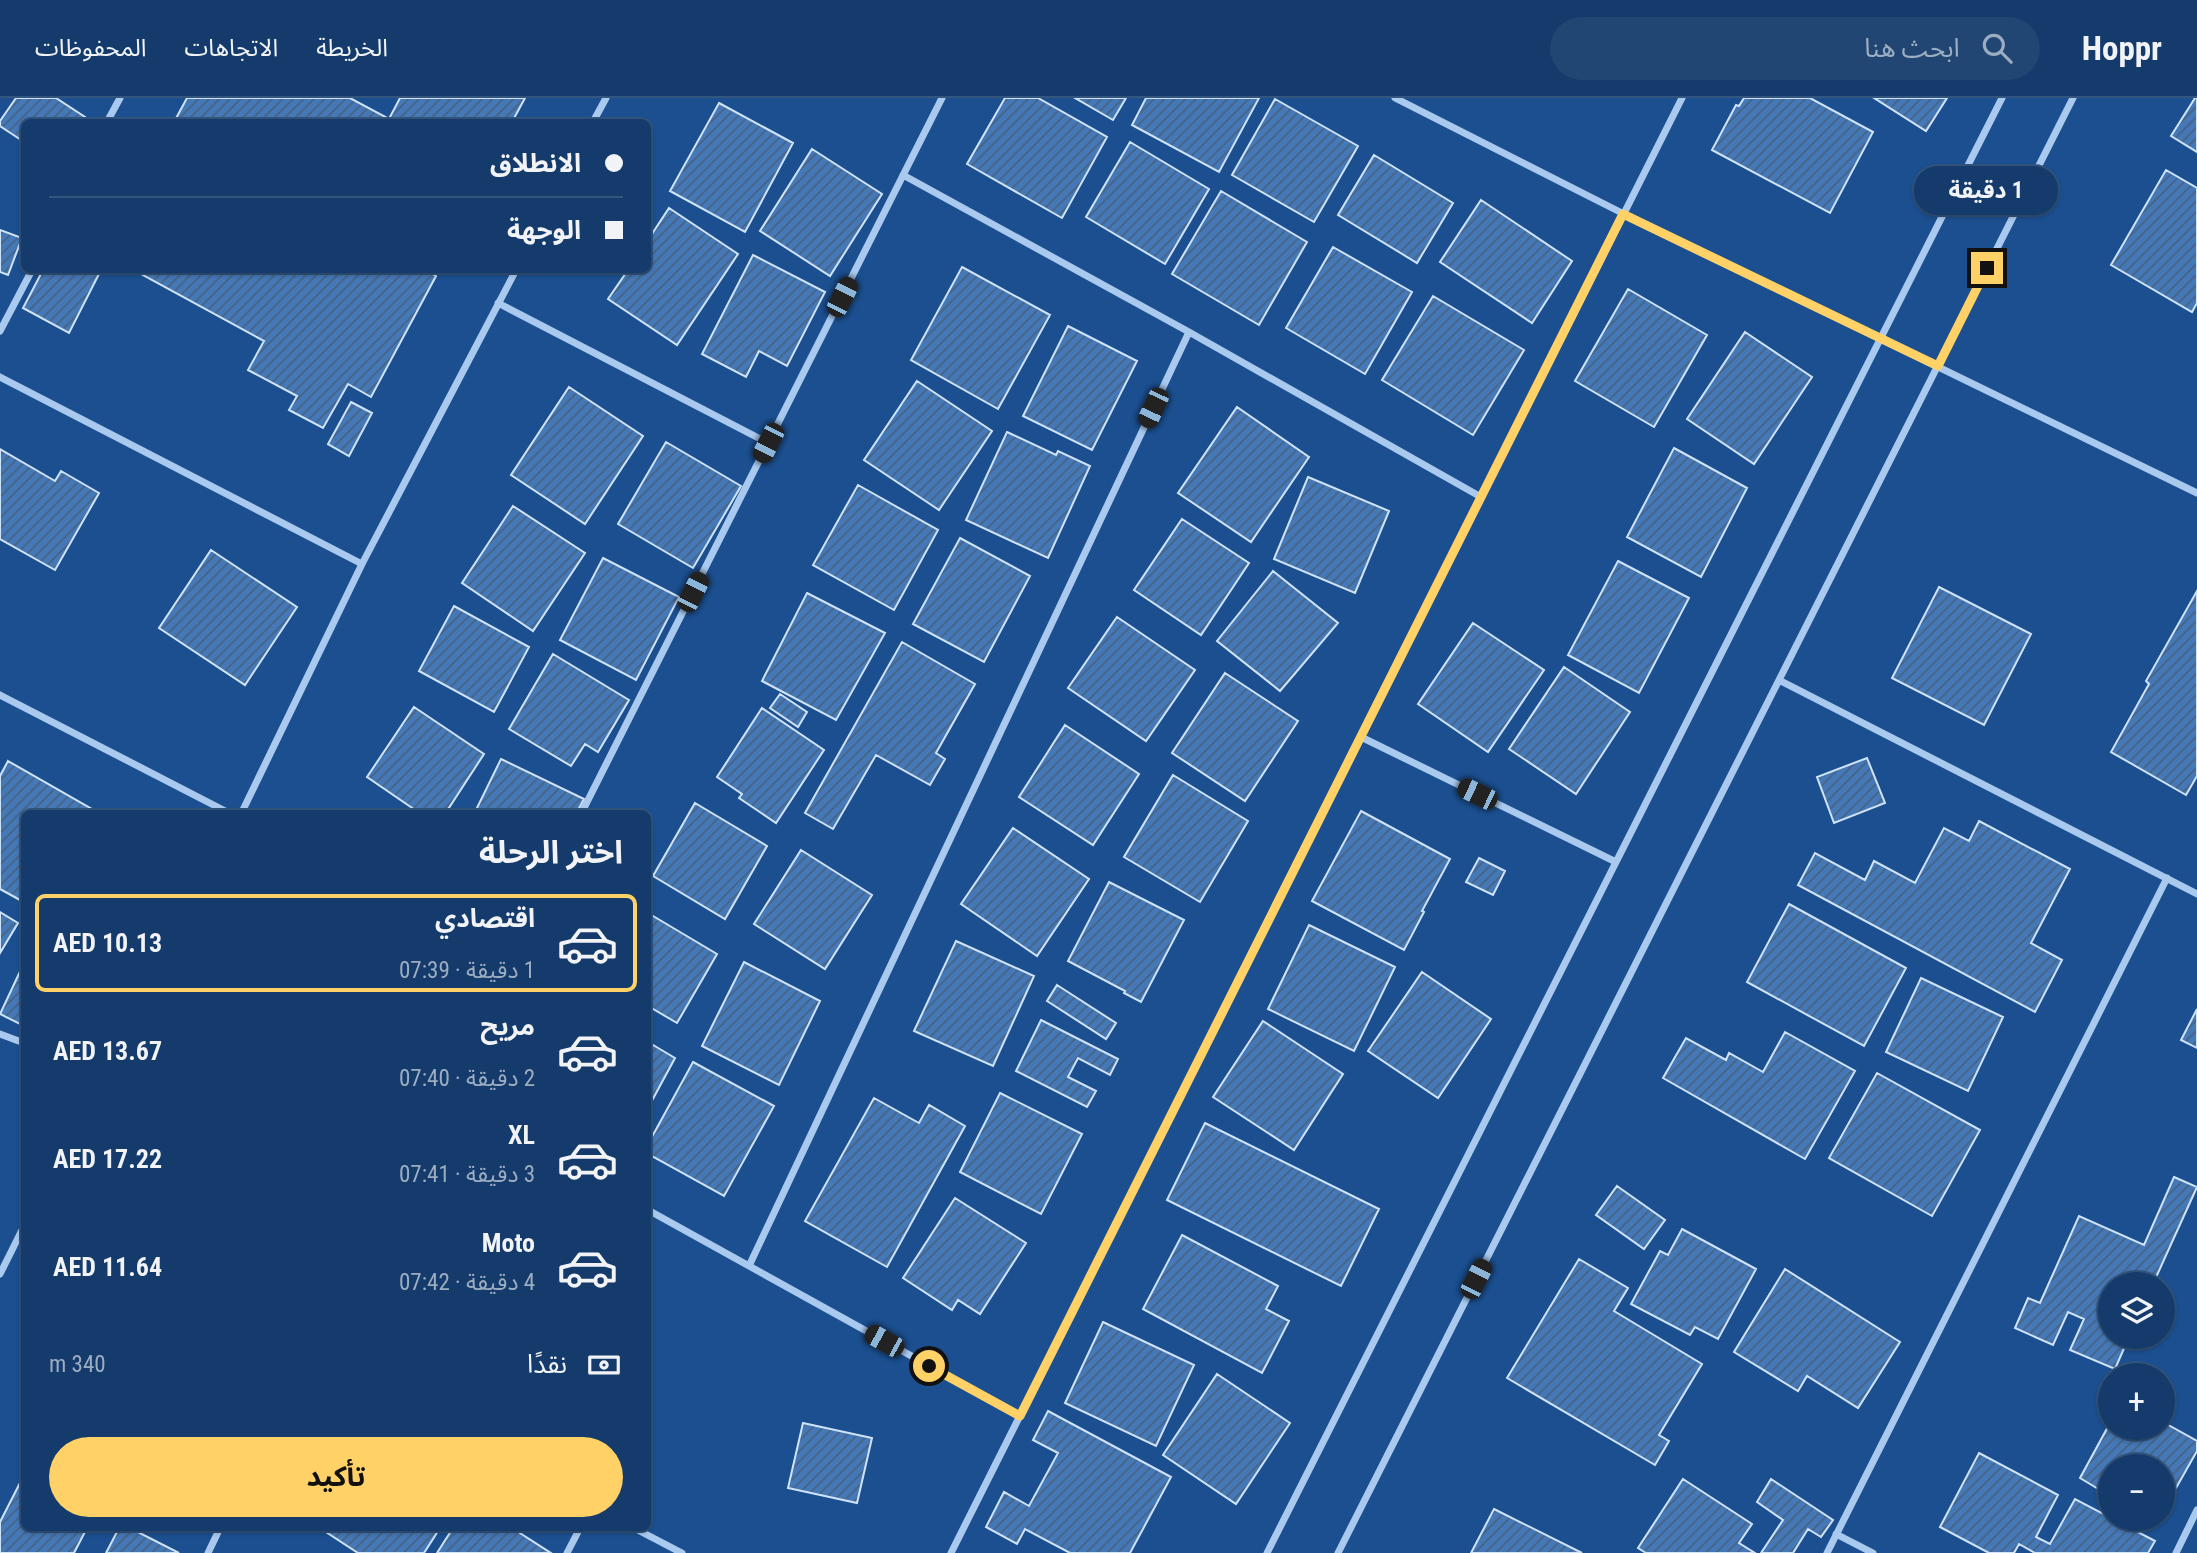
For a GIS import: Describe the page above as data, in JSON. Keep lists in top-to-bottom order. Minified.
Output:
{"page":{"header":"Hoppr","search":"ابحث هنا","nav":["الخريطة","الاتجاهات","المحفوظات"],"banner":["الانطلاق","الوجهة"],"bubble":"1 دقيقة","heading":"اختر الرحلة","list":[{"name":"اقتصادي","note":"1 دقيقة · 07:39","value":"AED 10.13"},{"name":"مريح","note":"2 دقيقة · 07:40","value":"AED 13.67"},{"name":"XL","note":"3 دقيقة · 07:41","value":"AED 17.22"},{"name":"Moto","note":"4 دقيقة · 07:42","value":"AED 11.64"}],"map_buttons":["+","−"],"pay":["نقدًا","340 m"],"buttons":"تأكيد"}}
